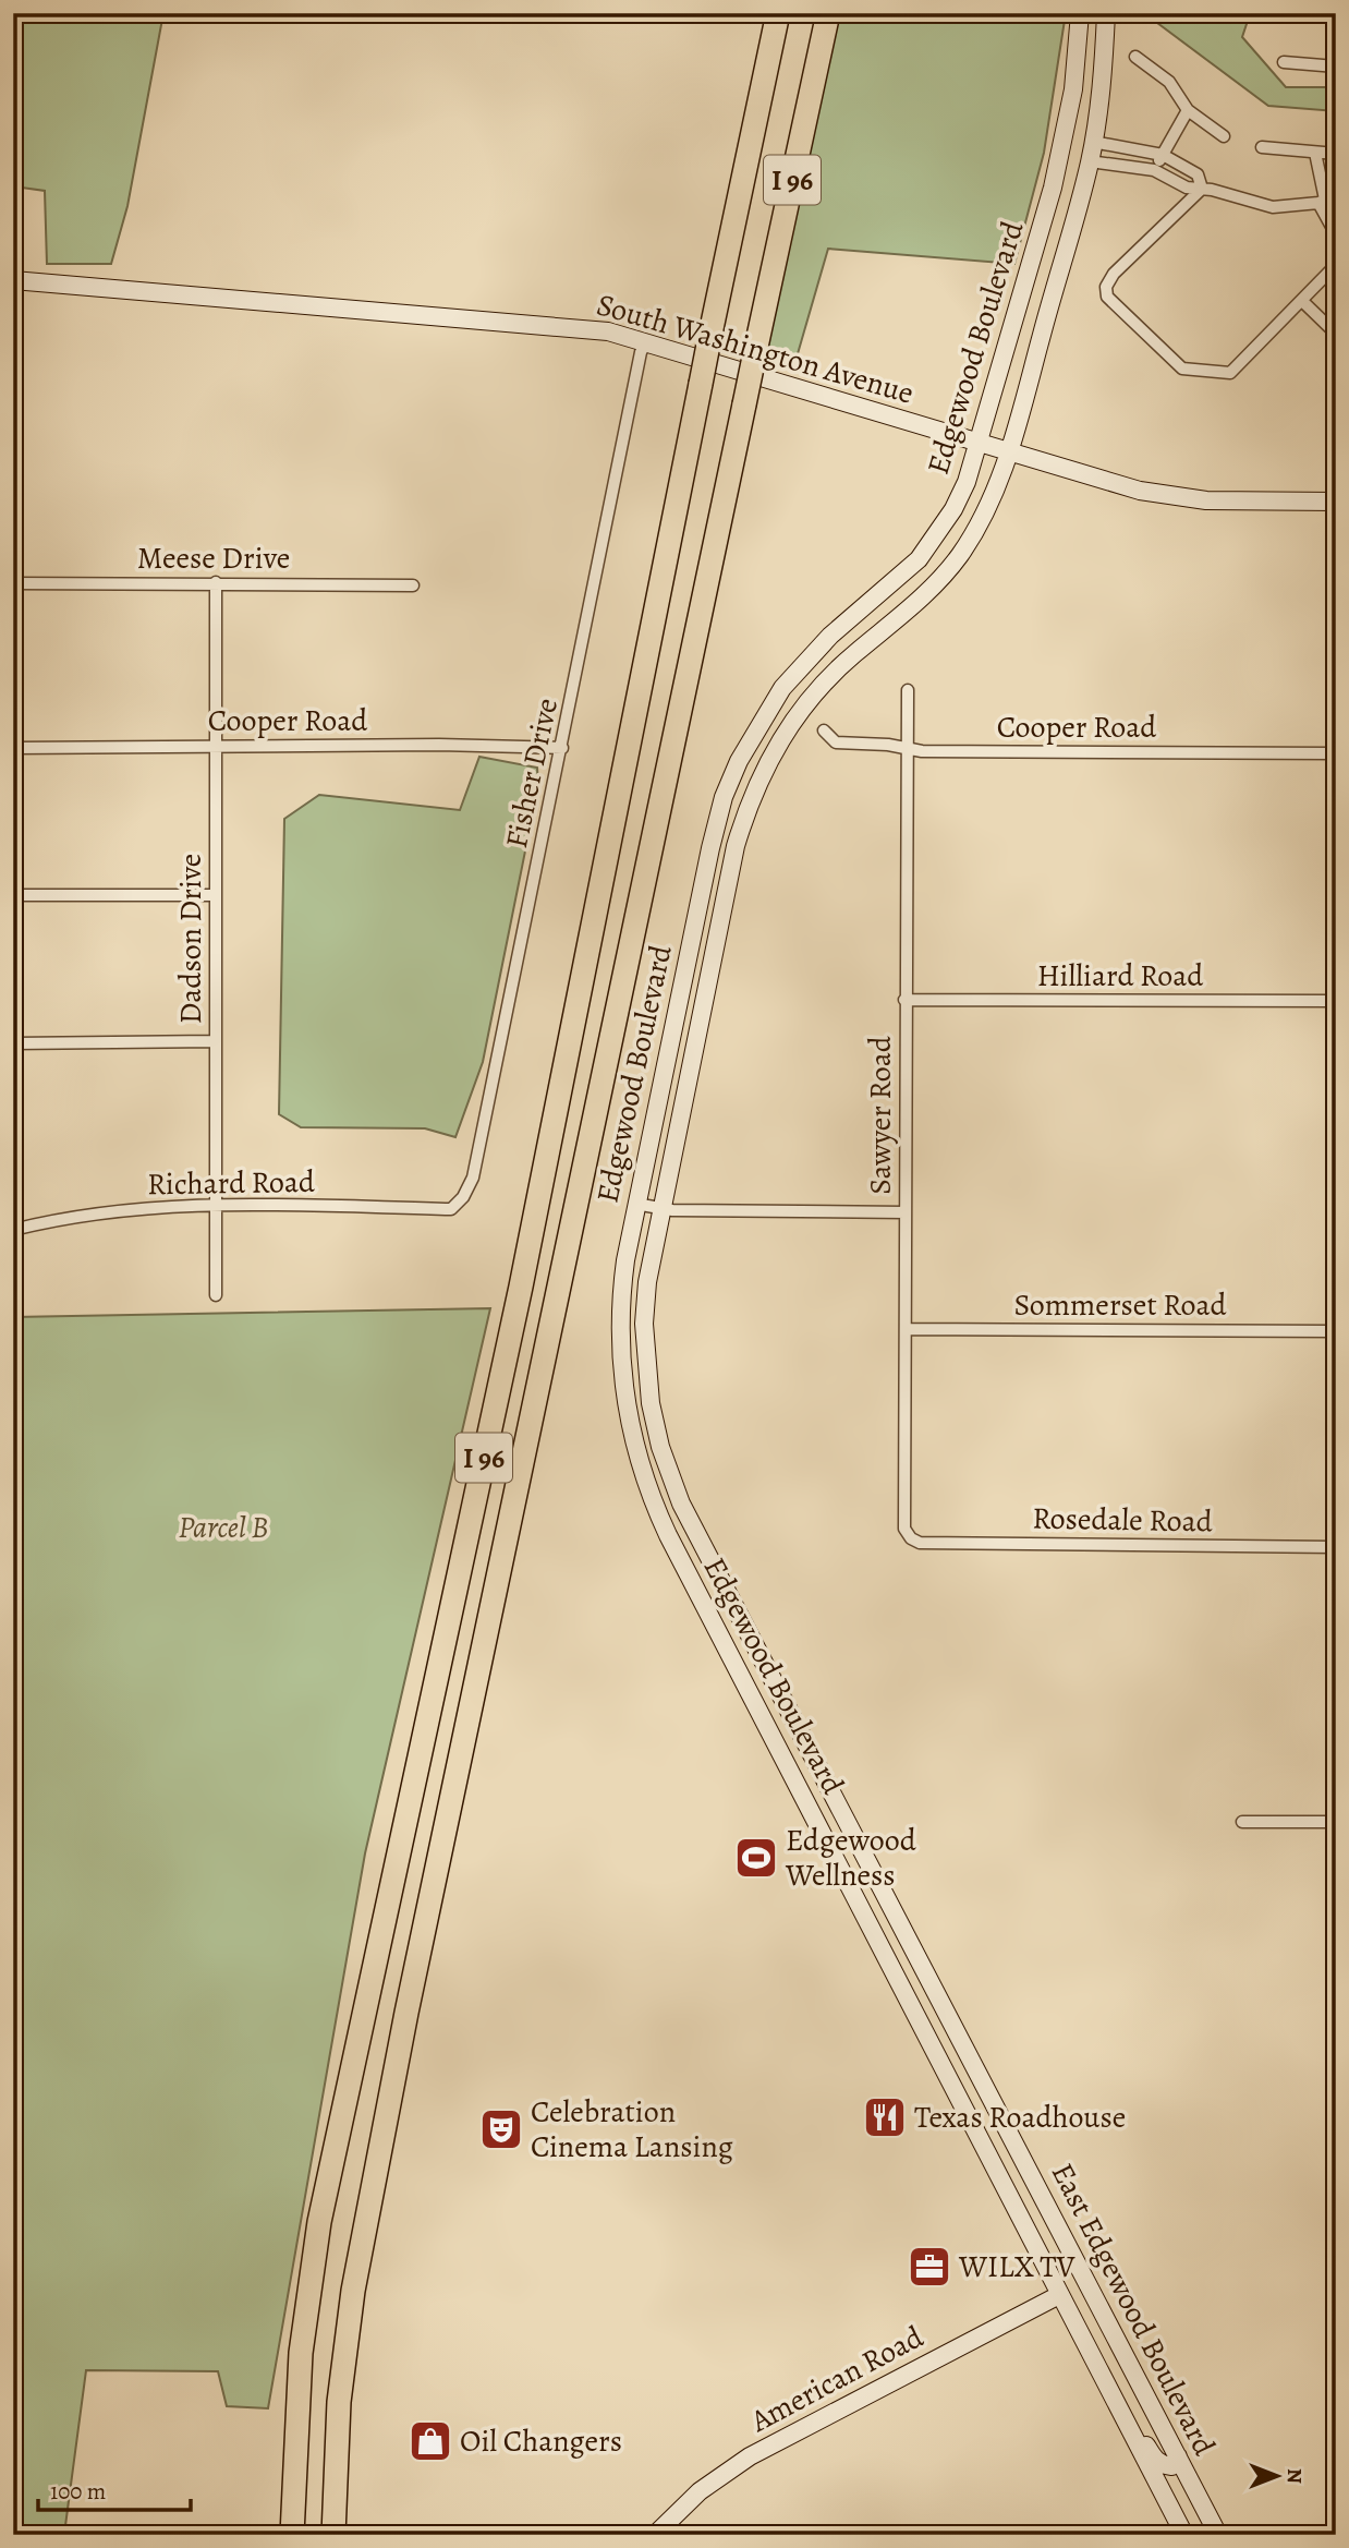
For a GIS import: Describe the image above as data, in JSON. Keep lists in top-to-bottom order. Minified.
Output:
{"streets":{"highway":["I 96"],"street":["Edgewood Boulevard","South Washington Avenue","Meese Drive","Cooper Road","Fisher Drive","Dadson Drive","Hilliard Road","Sawyer Road","Richard Road","Sommerset Road","Rosedale Road","East Edgewood Boulevard","American Road"]},"crossings":[["Edgewood Boulevard","South Washington Avenue"],["Edgewood Boulevard","East Edgewood Boulevard"],["South Washington Avenue","Fisher Drive"],["South Washington Avenue","East Edgewood Boulevard"],["Meese Drive","Dadson Drive"],["Cooper Road","Fisher Drive"],["Cooper Road","Dadson Drive"],["Cooper Road","Sawyer Road"],["Fisher Drive","Richard Road"],["Dadson Drive","Richard Road"],["Hilliard Road","Sawyer Road"],["Sawyer Road","Sommerset Road"],["Sawyer Road","Rosedale Road"],["East Edgewood Boulevard","American Road"]],"parks":["Parcel B"],"places":{"sports":["Edgewood Wellness"],"restaurant":["Texas Roadhouse"],"theatre":["Celebration Cinema Lansing"],"office":["WILX TV"],"shop":["Oil Changers"]},"scale_bar":"100 m","north":"right"}
